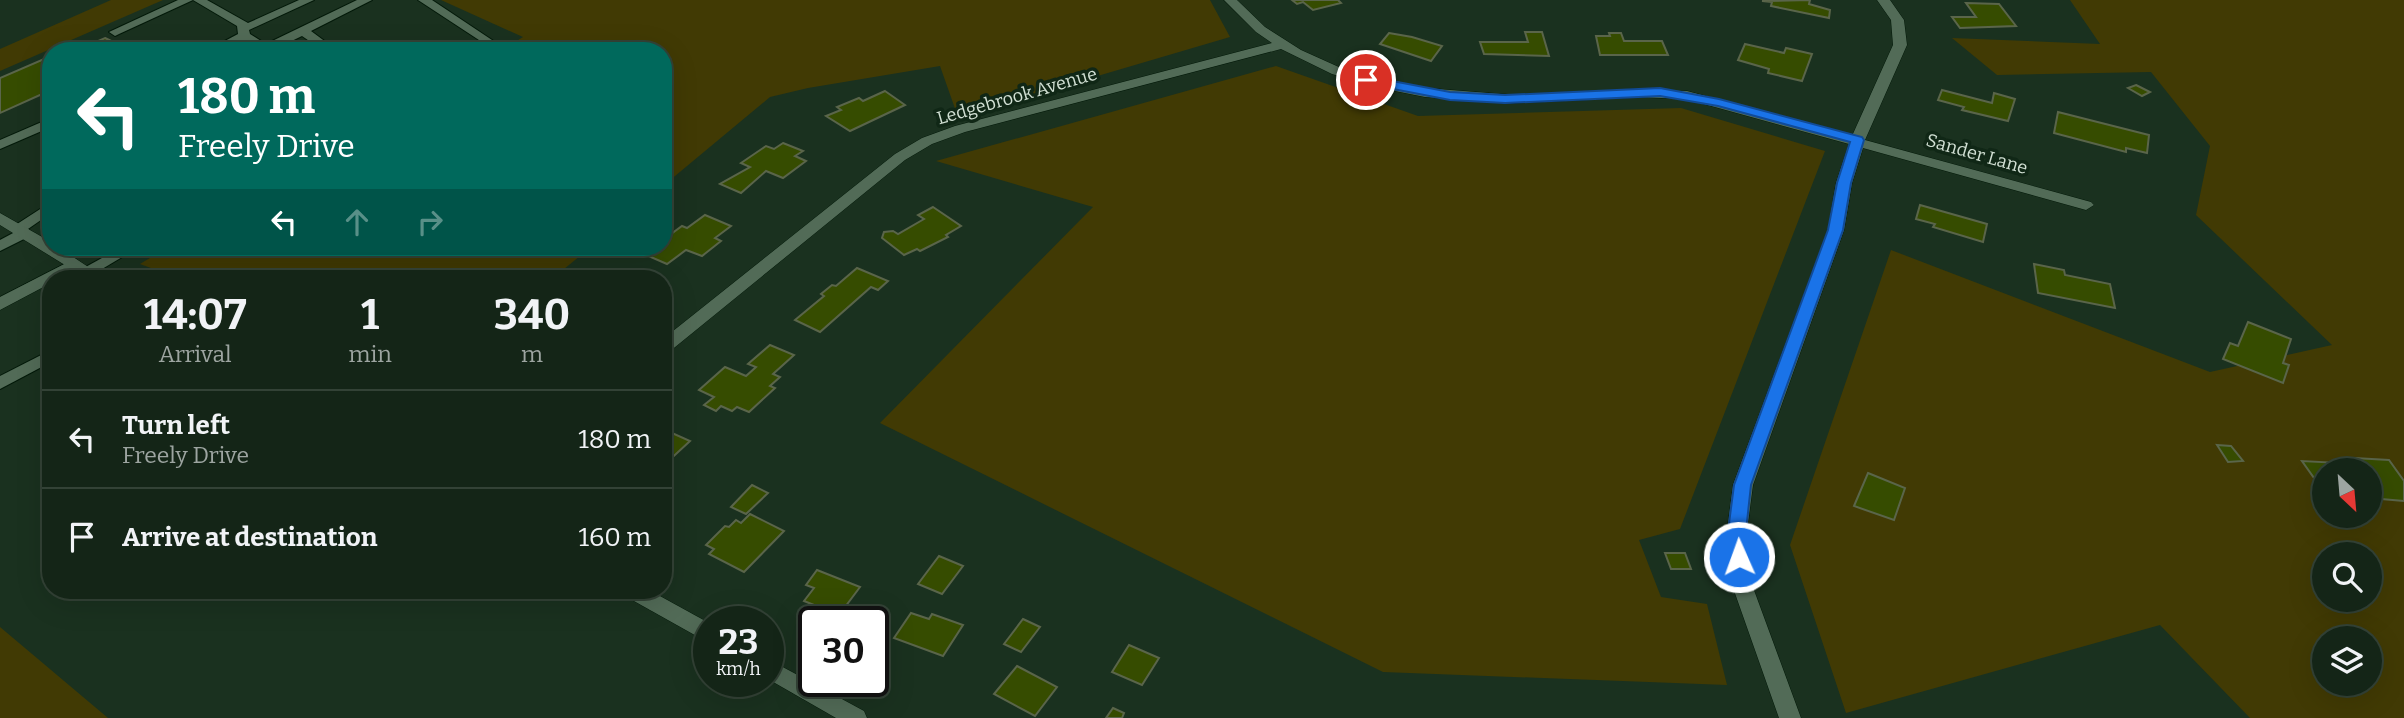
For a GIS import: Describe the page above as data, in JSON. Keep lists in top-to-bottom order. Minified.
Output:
{"streets":{"street":["Ledgebrook Avenue","Sander Lane"]},"crossings":[["Ledgebrook Avenue","Sander Lane"]],"north":"bottom right","page":{"turn":["180 m","Freely Drive"],"eta":["14:07","Arrival","1","min","340","m"],"list":[{"name":"Turn left","note":"Freely Drive","value":"180 m"},{"name":"Arrive at destination","value":"160 m"}],"speed":"23 km/h","limit":"30"}}
